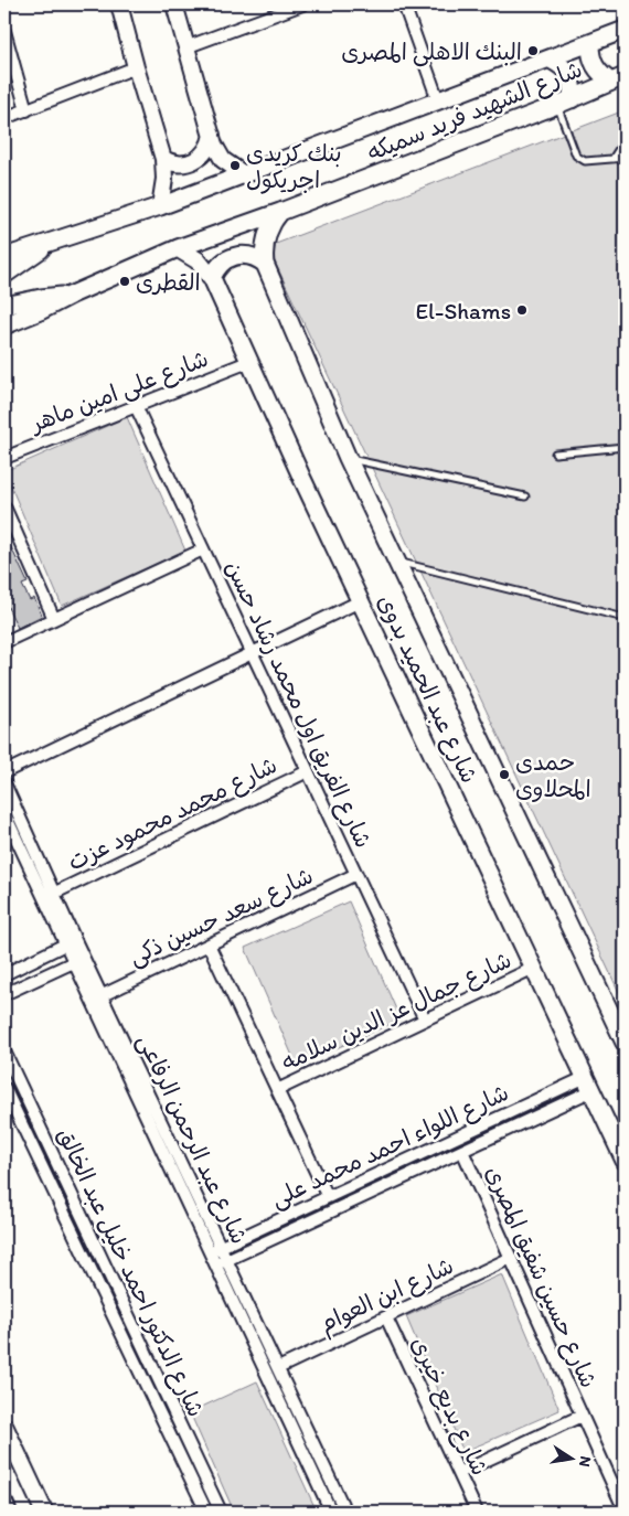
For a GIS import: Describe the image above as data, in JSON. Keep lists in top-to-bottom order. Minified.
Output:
{"streets":{"main road":["شارع الشهيد فريد سميكه","شارع عبد الحميد بدوى"],"street":["شارع على امين ماهر","شارع الفريق اول محمد رشاد حسن","شارع محمد محمود عزت","شارع سعد حسين ذكى","شارع جمال عز الدين سلامه","شارع عبد الرحمن الرفاعى","شارع اللواء احمد محمد على","شارع الدكتور احمد خليل عبد الخالق","شارع حسين شفيق المصرى","شارع ابن العوام","شارع بديع خيرى"]},"crossings":[["شارع الشهيد فريد سميكه","شارع عبد الحميد بدوى"],["شارع على امين ماهر","شارع عبد الحميد بدوى"],["شارع على امين ماهر","شارع الفريق اول محمد رشاد حسن"],["شارع عبد الحميد بدوى","شارع جمال عز الدين سلامه"],["شارع عبد الحميد بدوى","شارع اللواء احمد محمد على"],["شارع الفريق اول محمد رشاد حسن","شارع محمد محمود عزت"],["شارع الفريق اول محمد رشاد حسن","شارع سعد حسين ذكى"],["شارع الفريق اول محمد رشاد حسن","شارع جمال عز الدين سلامه"],["شارع محمد محمود عزت","شارع عبد الرحمن الرفاعى"],["شارع سعد حسين ذكى","شارع عبد الرحمن الرفاعى"],["شارع عبد الرحمن الرفاعى","شارع اللواء احمد محمد على"],["شارع عبد الرحمن الرفاعى","شارع ابن العوام"],["شارع اللواء احمد محمد على","شارع حسين شفيق المصرى"],["شارع حسين شفيق المصرى","شارع ابن العوام"],["شارع ابن العوام","شارع بديع خيرى"]],"places":["البنك الاهلى المصرى","بنك كريدى اجريكول","القطرى","El-Shams","حمدى المحلاوى"],"north":"right"}
